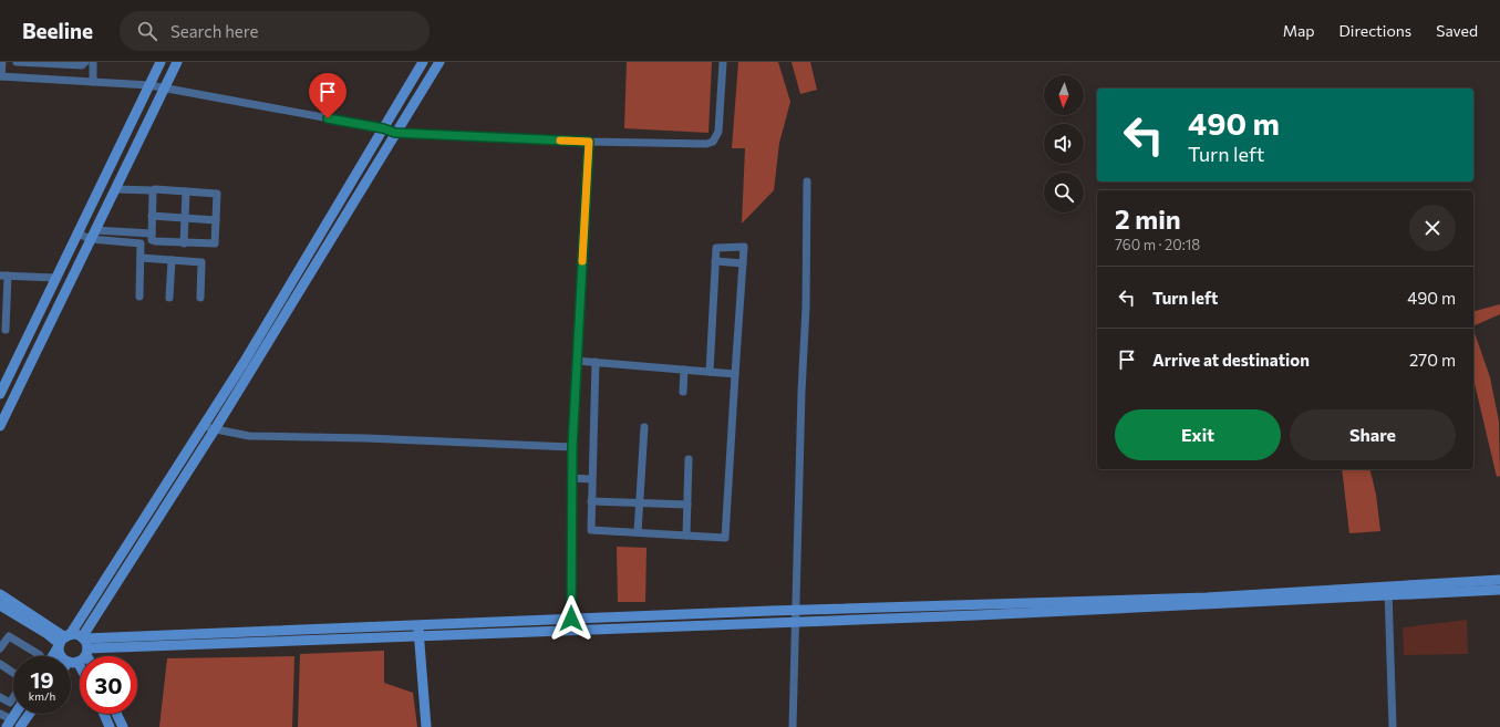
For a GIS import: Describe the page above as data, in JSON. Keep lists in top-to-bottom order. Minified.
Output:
{"north":"bottom","page":{"header":"Beeline","search":"Search here","nav":["Map","Directions","Saved"],"turn":["490 m","Turn left"],"heading":["2 min","760 m · 20:18"],"list":[{"name":"Turn left","value":"490 m"},{"name":"Arrive at destination","value":"270 m"}],"buttons":["Exit","Share"],"speed":"19 km/h","limit":"30"}}
